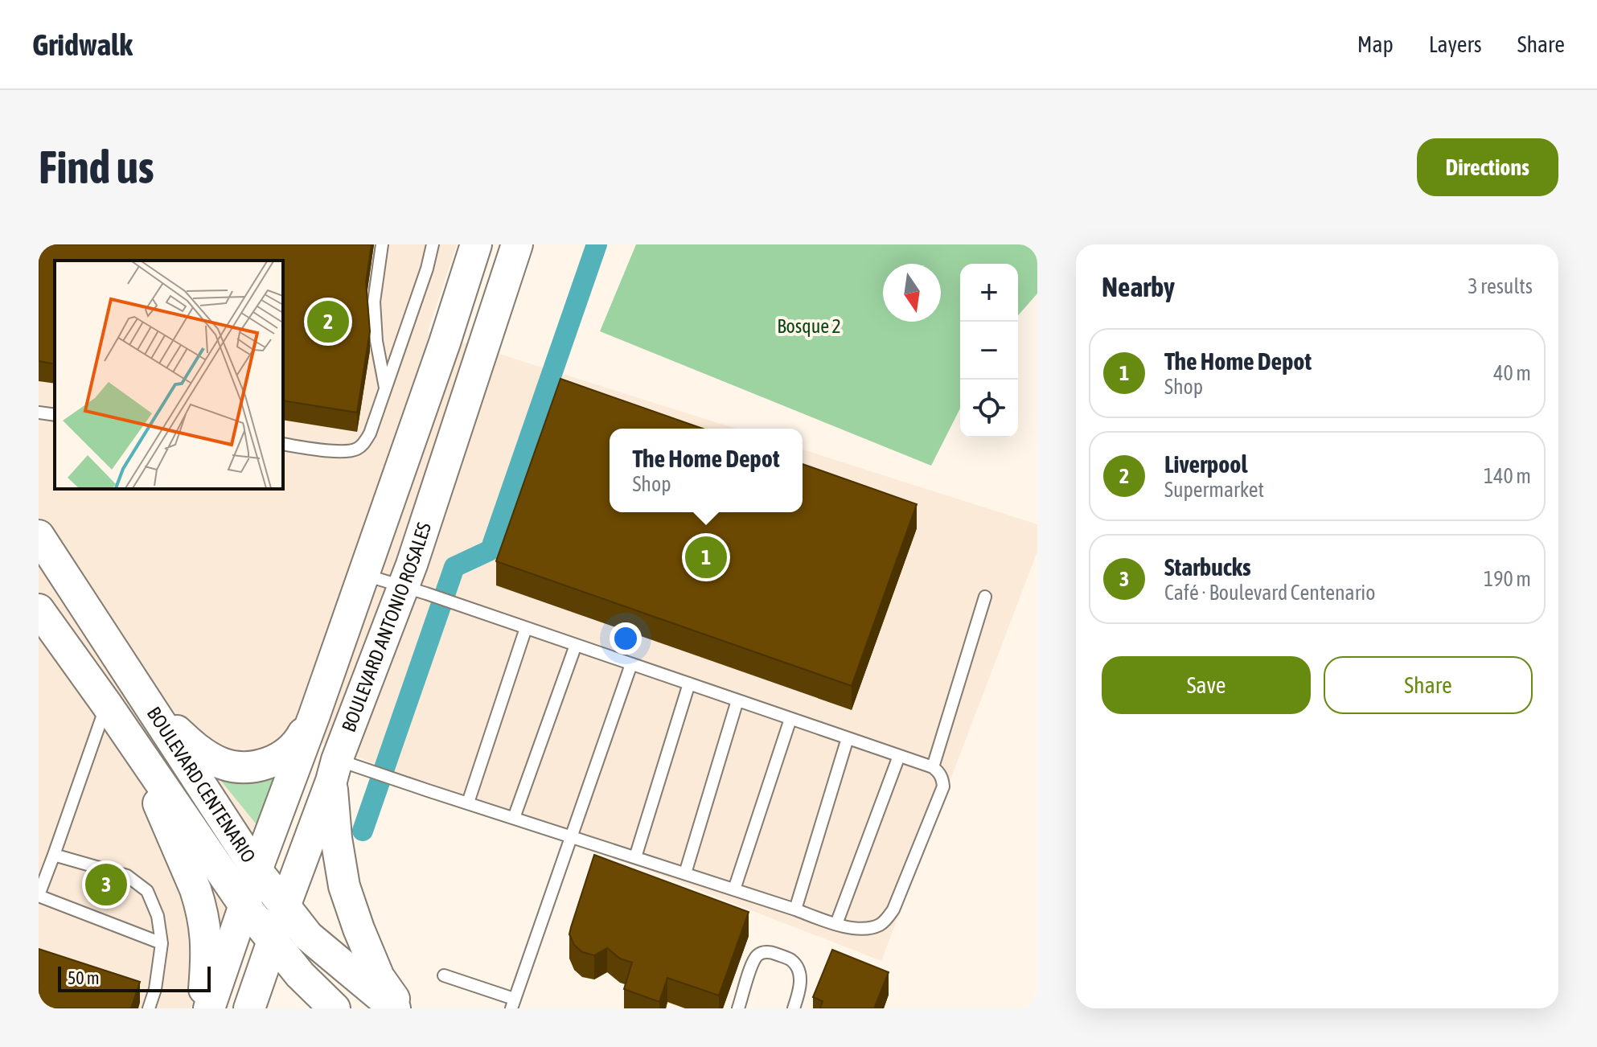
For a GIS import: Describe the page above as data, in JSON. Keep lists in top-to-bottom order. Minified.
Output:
{"streets":{"main road":["BOULEVARD ANTONIO ROSALES","BOULEVARD CENTENARIO"]},"crossings":[["BOULEVARD ANTONIO ROSALES","BOULEVARD CENTENARIO"]],"parks":["Bosque 2"],"scale_bar":"50 m","north":"bottom","page":{"header":"Gridwalk","nav":["Map","Layers","Share"],"buttons":["Directions",["Save","Share"]],"title":"Find us","heading":["Nearby","3 results"],"map_buttons":["+","−"],"pins":["2","1","3"],"list":[{"mark":"1","name":"The Home Depot","note":"Shop","value":"40 m"},{"mark":"2","name":"Liverpool","note":"Supermarket","value":"140 m"},{"mark":"3","name":"Starbucks","note":"Café · Boulevard Centenario","value":"190 m"}],"popup":["The Home Depot","Shop"],"scale":"50 m"}}
